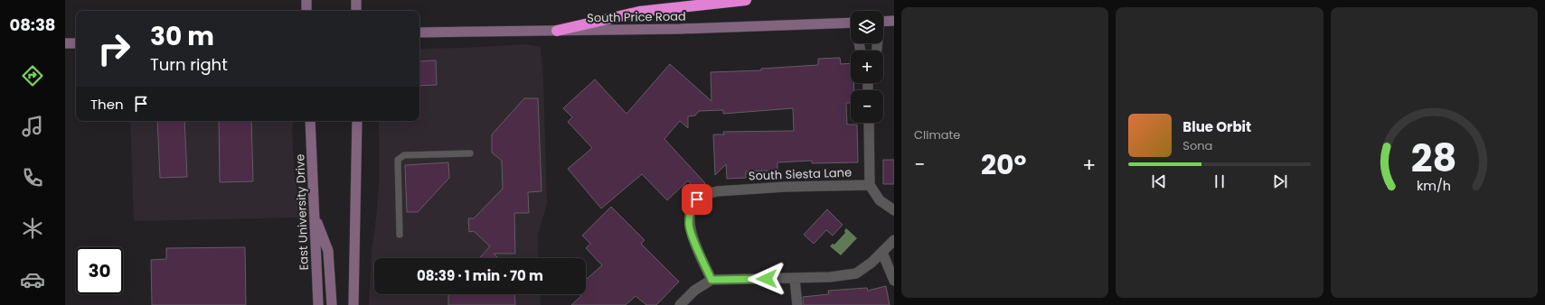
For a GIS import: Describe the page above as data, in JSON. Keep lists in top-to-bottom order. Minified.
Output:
{"streets":{"main road":["South Price Road","East University Drive"],"street":["South Siesta Lane"]},"page":{"tabs":"08:38","tile":"Climate","map_buttons":["+","−"],"turn":["30 m","Turn right"],"then":"Then","song":["Blue Orbit","Sona"],"heat":["−","20°","+"],"limit":"30","trip":"08:39 · 1 min · 70 m","gauge":["28","km/h"]}}
